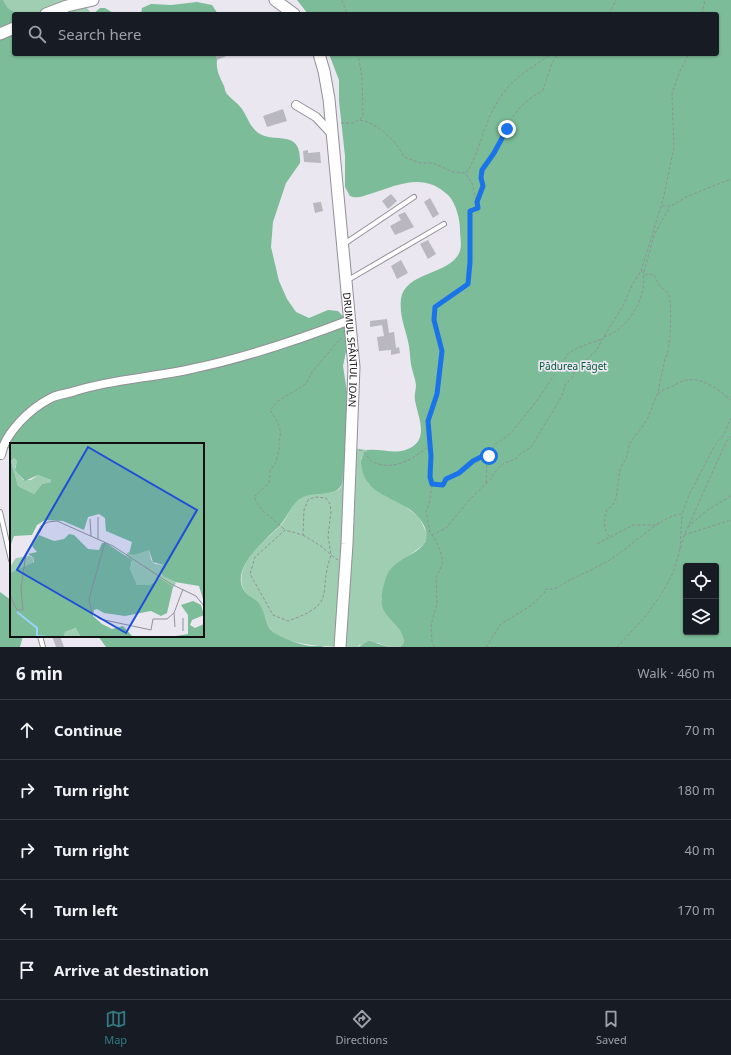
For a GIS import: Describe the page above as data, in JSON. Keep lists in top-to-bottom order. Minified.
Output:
{"streets":{"main road":["DRUMUL SFÂNTUL IOAN"]},"parks":["Pădurea Făget"],"page":{"search":"Search here","heading":["6 min","Walk · 460 m"],"list":[["Continue","70 m"],["Turn right","180 m"],["Turn right","40 m"],["Turn left","170 m"],"Arrive at destination"],"nav":["Map","Directions","Saved"]}}
